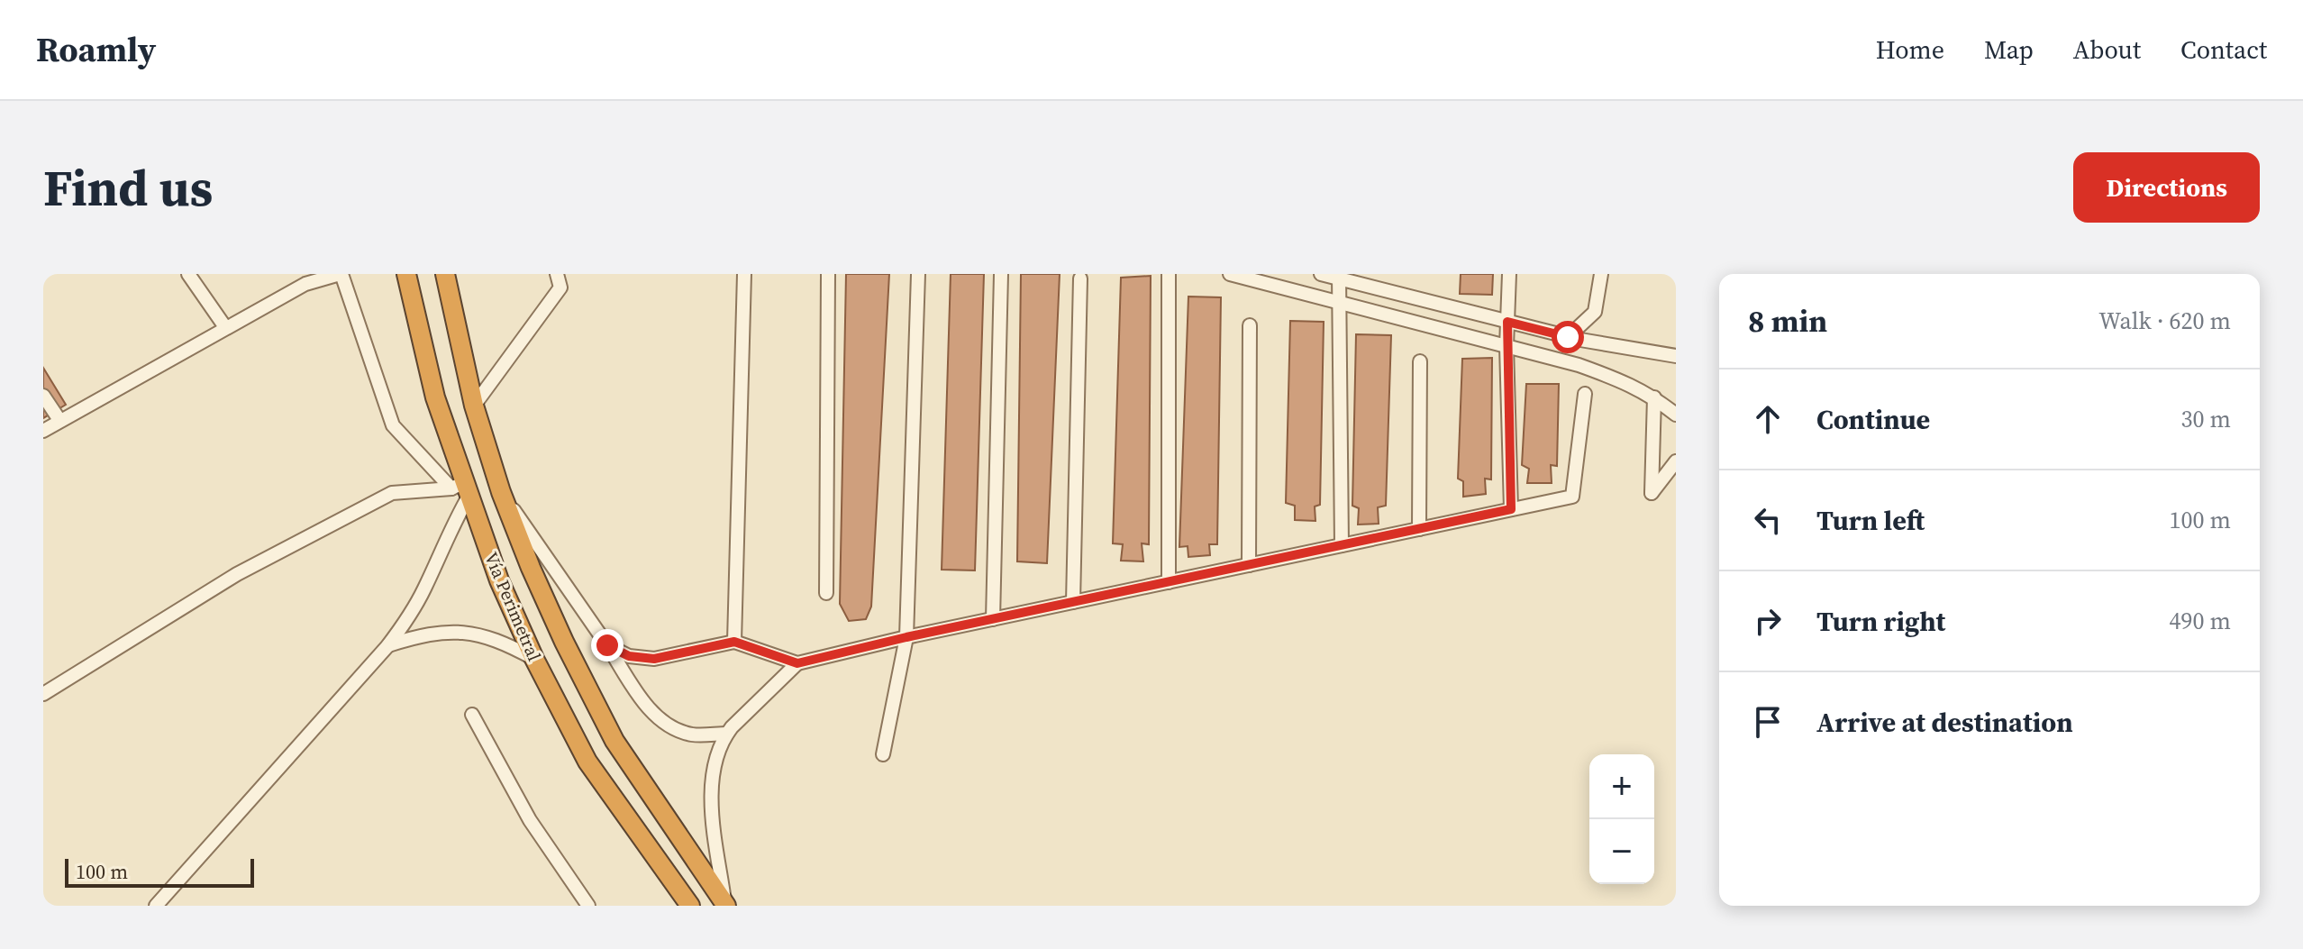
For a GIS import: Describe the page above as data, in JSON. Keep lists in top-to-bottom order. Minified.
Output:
{"streets":{"highway":["Vía Perimetral"]},"scale_bar":"100 m","page":{"header":"Roamly","nav":["Home","Map","About","Contact"],"buttons":"Directions","title":"Find us","heading":["8 min","Walk · 620 m"],"list":[["Continue","30 m"],["Turn left","100 m"],["Turn right","490 m"],"Arrive at destination"],"map_buttons":["+","−"],"scale":"100 m"}}
